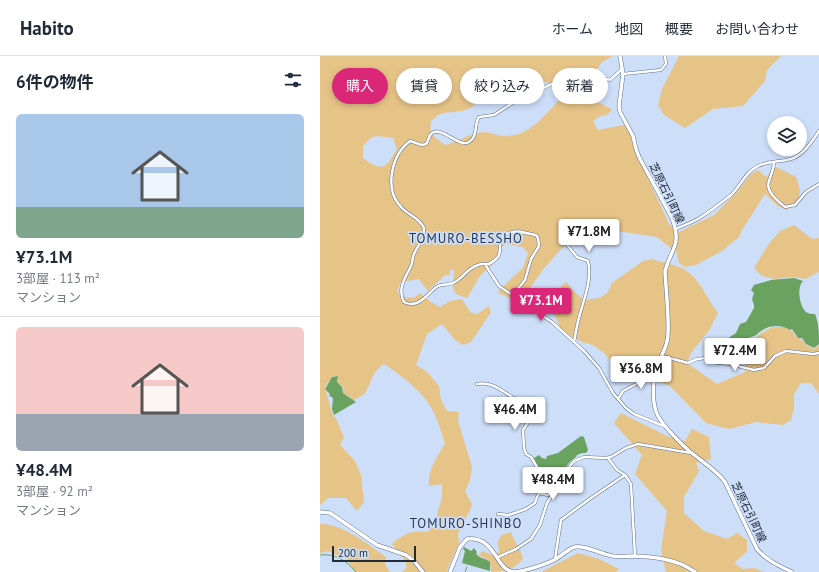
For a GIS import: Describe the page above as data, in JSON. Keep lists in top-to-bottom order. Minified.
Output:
{"streets":{"main road":["芝原石引町線"]},"districts":["TOMURO-BESSHO","TOMURO-SHINBO"],"scale_bar":"200 m","page":{"header":"Habito","nav":["ホーム","地図","概要","お問い合わせ"],"heading":"6件の物件","chip":["購入","賃貸","絞り込み","新着"],"list":[{"name":"¥73.1M","note":"3部屋 · 113 m² · マンション"},{"name":"¥48.4M","note":"3部屋 · 92 m² · マンション"}],"price":["¥71.8M","¥73.1M","¥72.4M","¥36.8M","¥46.4M","¥48.4M"],"scale":"200 m"}}
